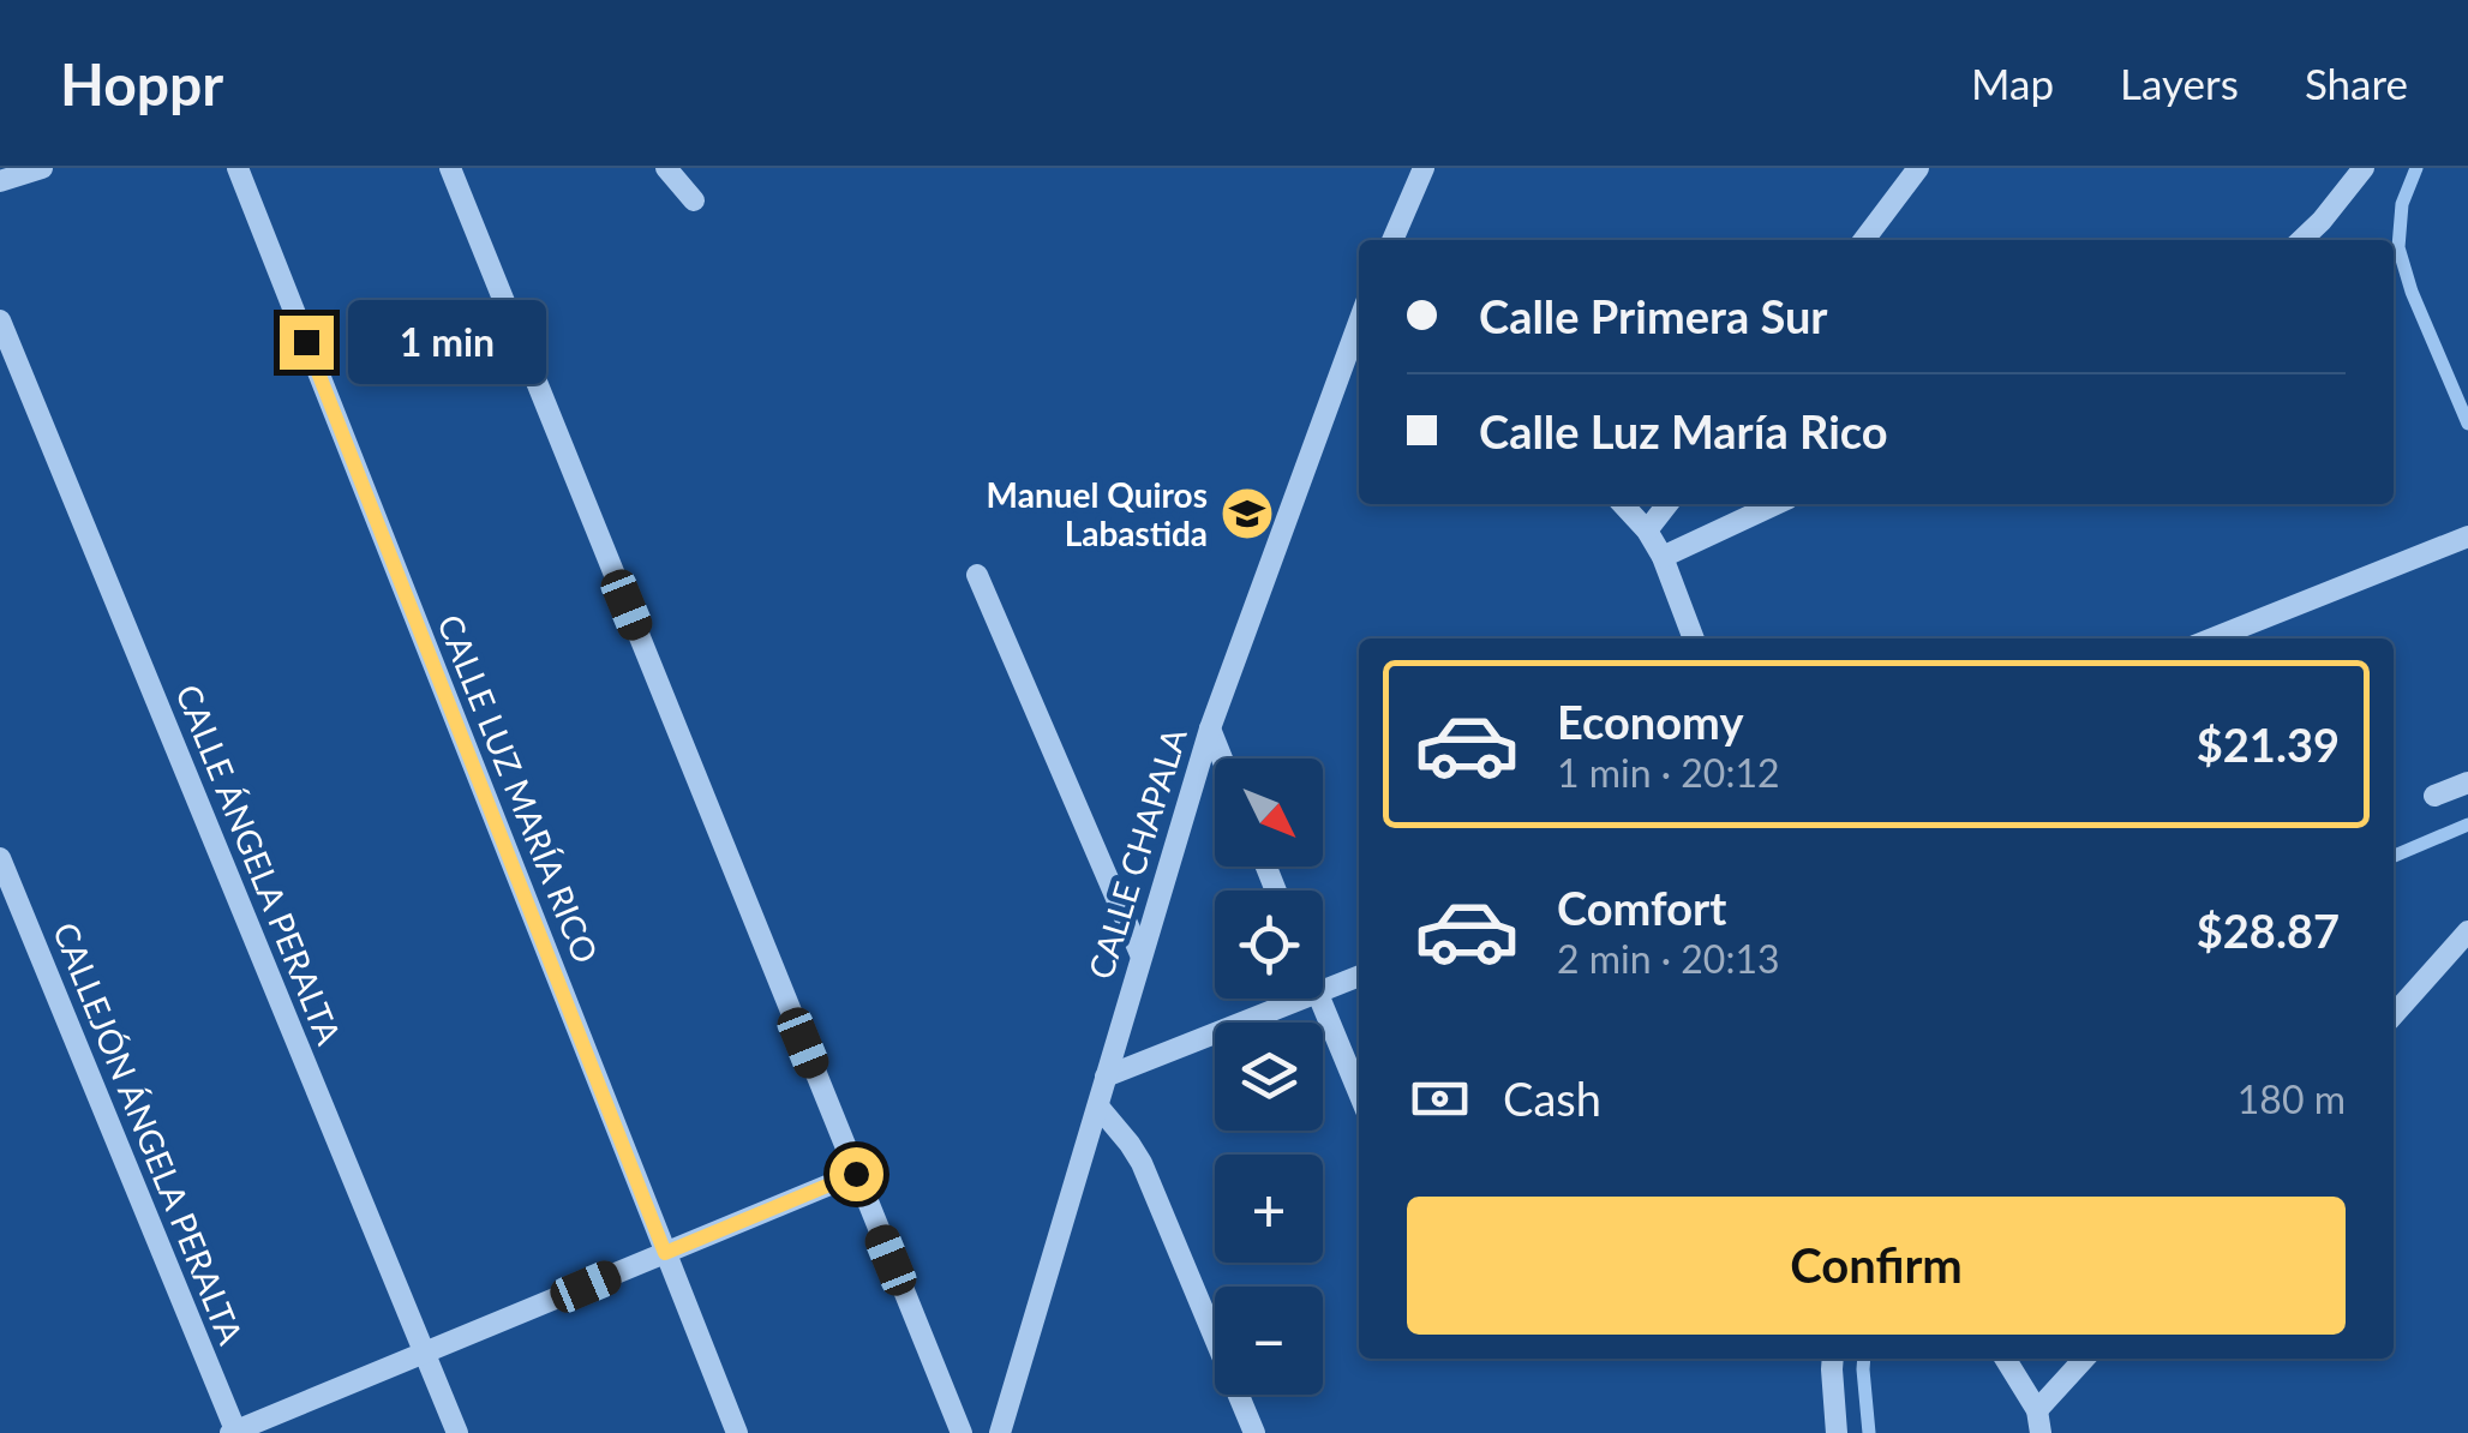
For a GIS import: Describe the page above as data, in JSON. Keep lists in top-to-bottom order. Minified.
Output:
{"streets":{"street":["CALLE LUZ MARÍA RICO","CALLE CHAPALA","CALLE ÁNGELA PERALTA","CALLEJÓN ÁNGELA PERALTA"]},"places":{"school or university":["Manuel Quiros Labastida"]},"north":"bottom right","page":{"header":"Hoppr","nav":["Map","Layers","Share"],"banner":["Calle Primera Sur","Calle Luz María Rico"],"bubble":"1 min","list":[{"name":"Economy","note":"1 min · 20:12","value":"$21.39"},{"name":"Comfort","note":"2 min · 20:13","value":"$28.87"}],"map_buttons":["+","−"],"pay":["Cash","180 m"],"buttons":"Confirm"}}
